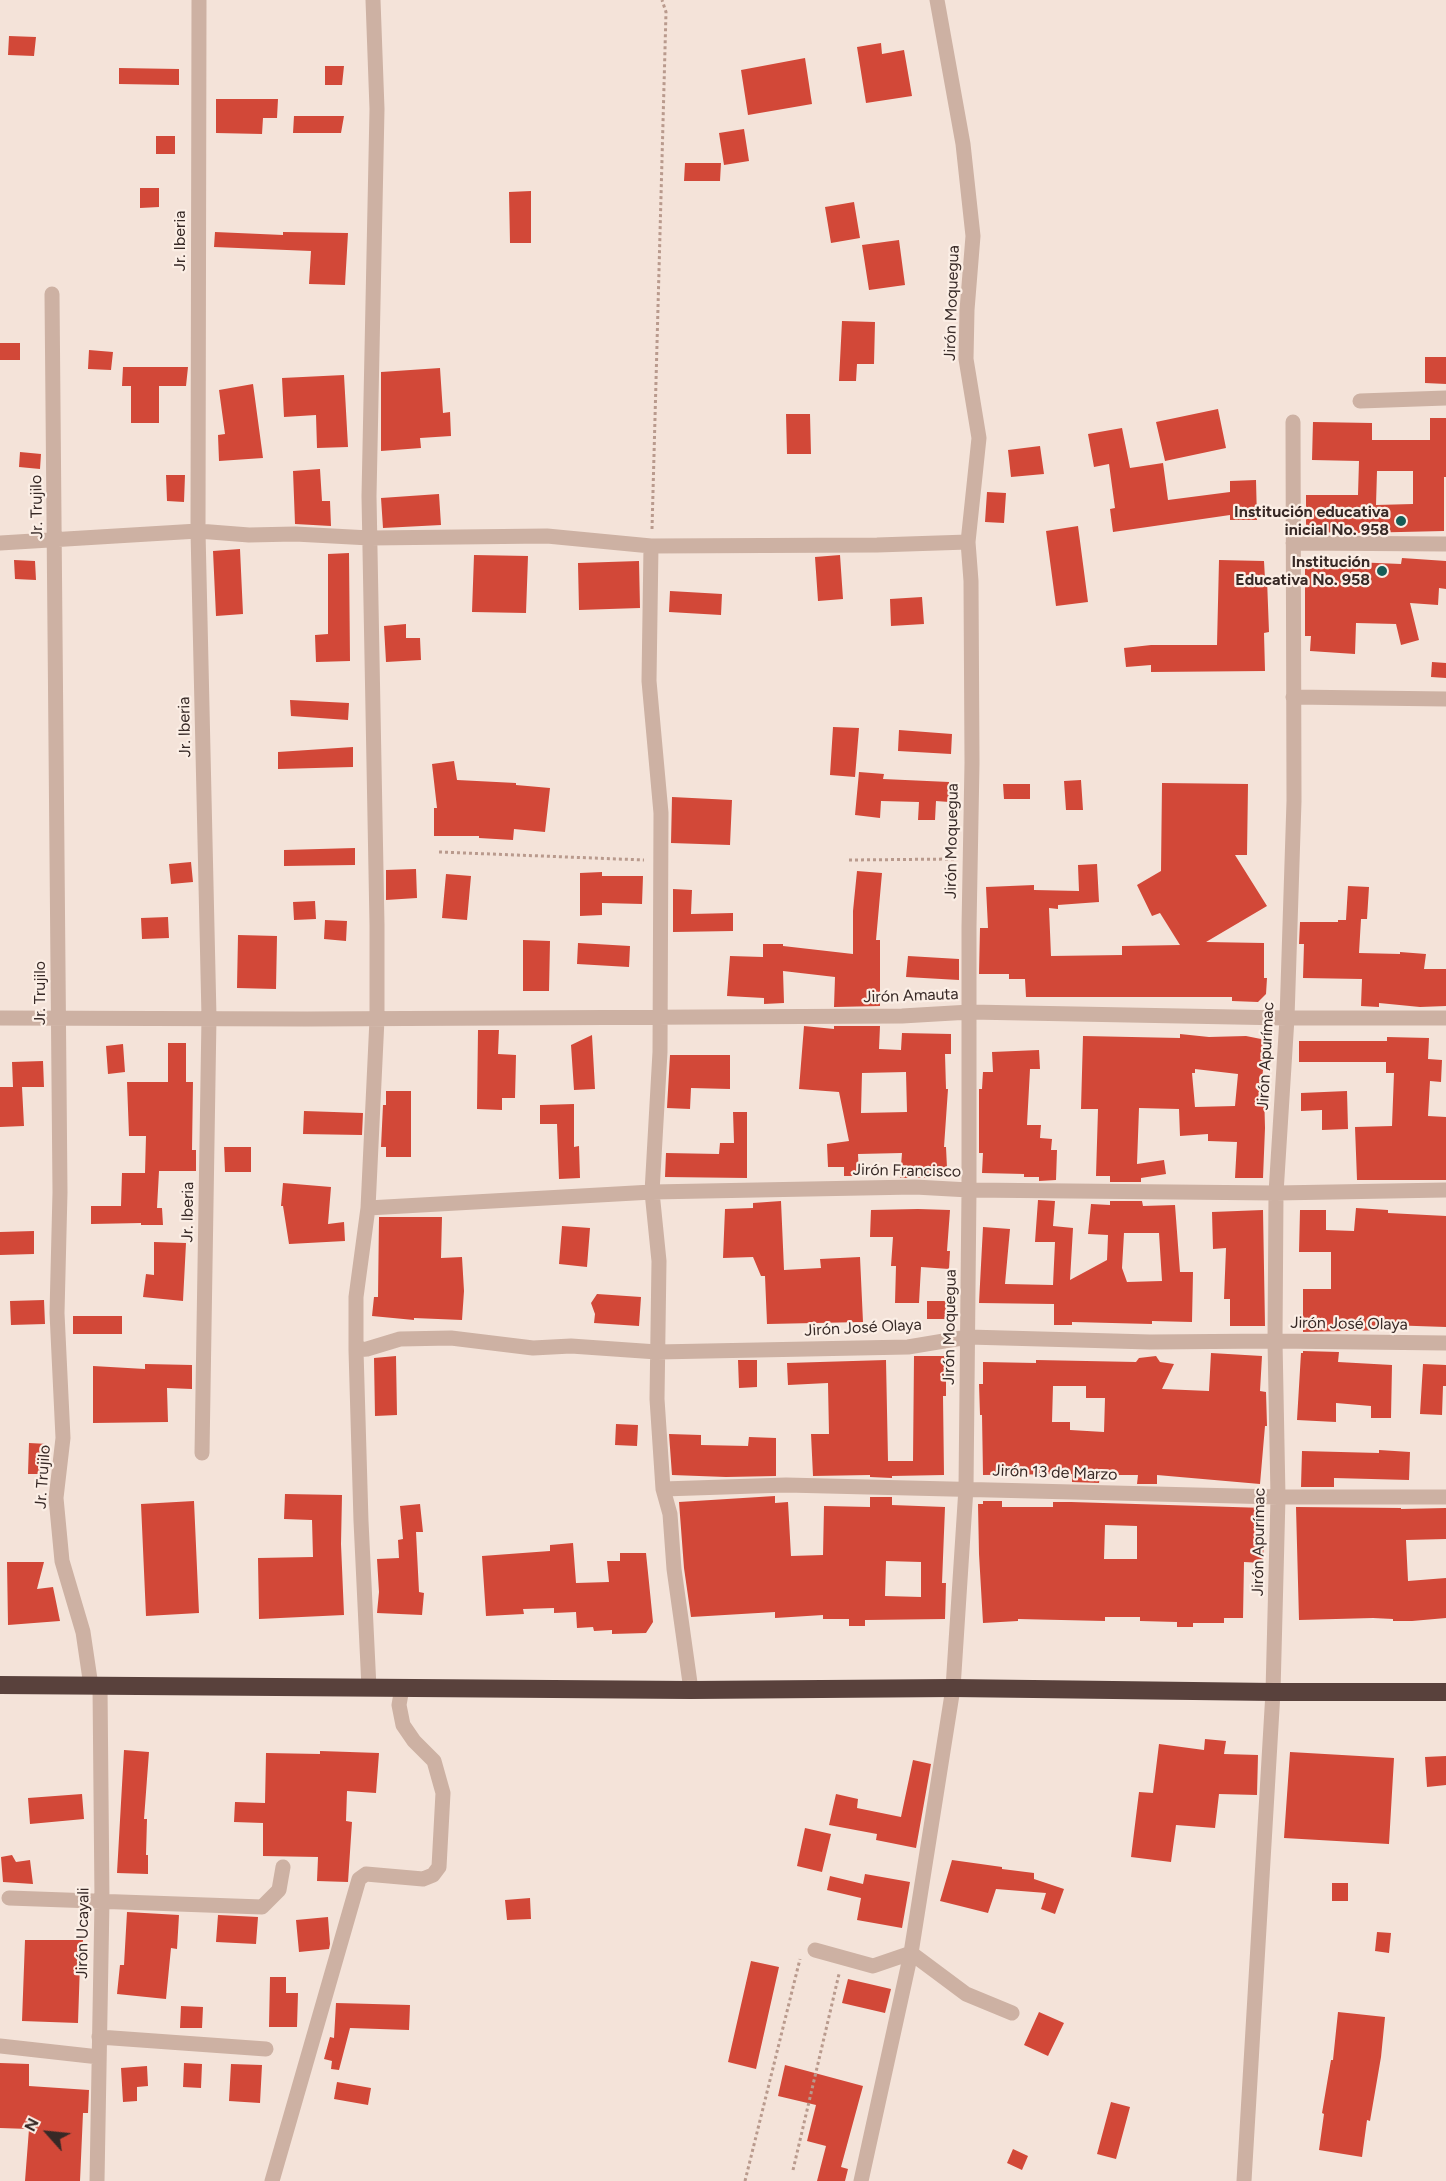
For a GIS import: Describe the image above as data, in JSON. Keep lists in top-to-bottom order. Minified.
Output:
{"streets":{"street":["Jr. Iberia","Jirón Moquegua","Jr. Trujilo","Jirón Amauta","Jirón Apurímac","Jirón Francisco","Jirón José Olaya","Jirón 13 de Marzo","Jirón Ucayali"]},"crossings":[["Jr. Iberia","Jirón Amauta"],["Jirón Moquegua","Jirón Amauta"],["Jirón Moquegua","Jirón Francisco"],["Jirón Moquegua","Jirón José Olaya"],["Jirón Moquegua","Jirón 13 de Marzo"],["Jr. Trujilo","Jirón Amauta"],["Jr. Trujilo","Jirón Ucayali"],["Jirón Amauta","Jirón Apurímac"],["Jirón Apurímac","Jirón Francisco"],["Jirón Apurímac","Jirón José Olaya"],["Jirón Apurímac","Jirón 13 de Marzo"]],"places":["Institución educativa inicial No. 958","Institución Educativa No. 958"],"north":"top left"}
